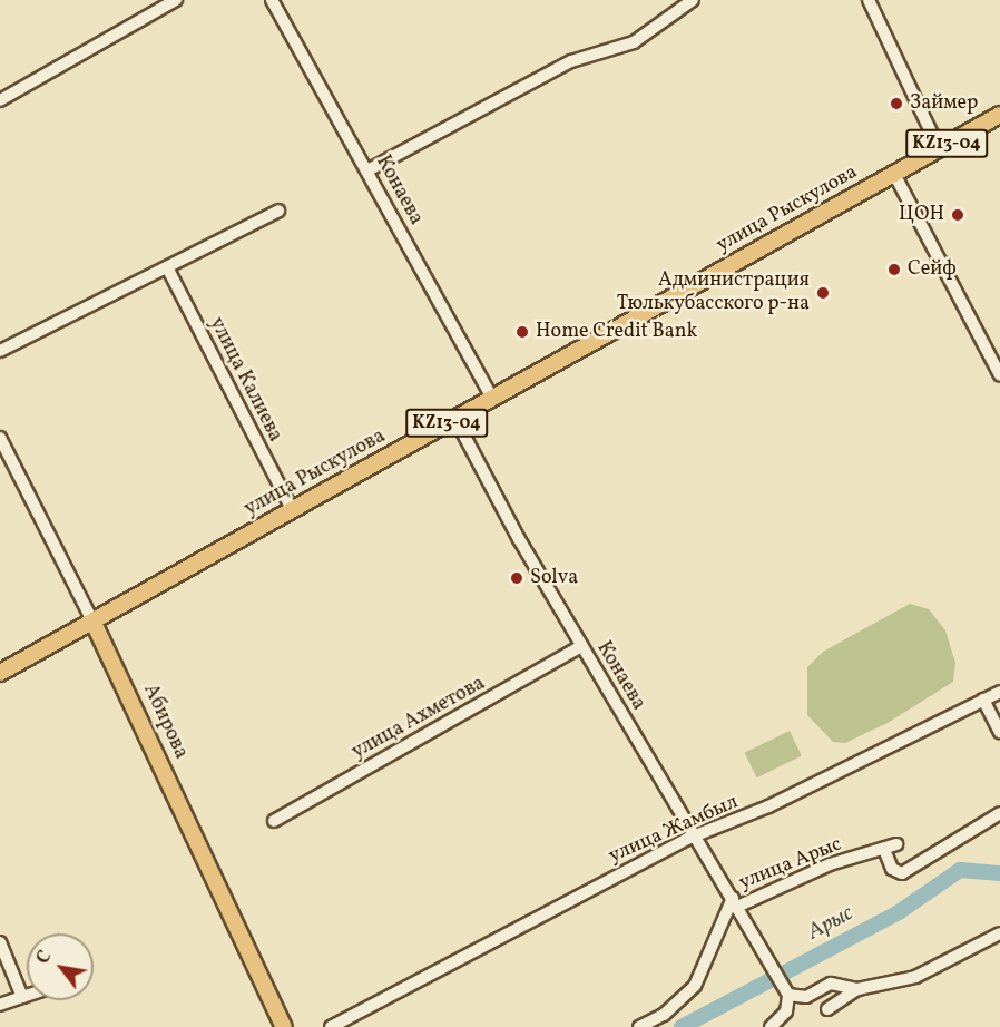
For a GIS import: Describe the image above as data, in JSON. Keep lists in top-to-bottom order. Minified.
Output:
{"streets":{"main road":["KZ13-04","улица Рыскулова","Абирова"],"street":["Конаева","улица Калиева","улица Ахметова","улица Жамбыл","улица Арыс"]},"crossings":[["Конаева","улица Рыскулова"],["Конаева","улица Ахметова"],["Конаева","улица Жамбыл"],["Конаева","улица Арыс"],["улица Рыскулова","улица Калиева"],["улица Рыскулова","Абирова"]],"water":["Арыс"],"places":["Займер","ЦОН","Сейф","Администрация Тюлькубасского р-на","Home Credit Bank","Solva"],"north":"top left"}
